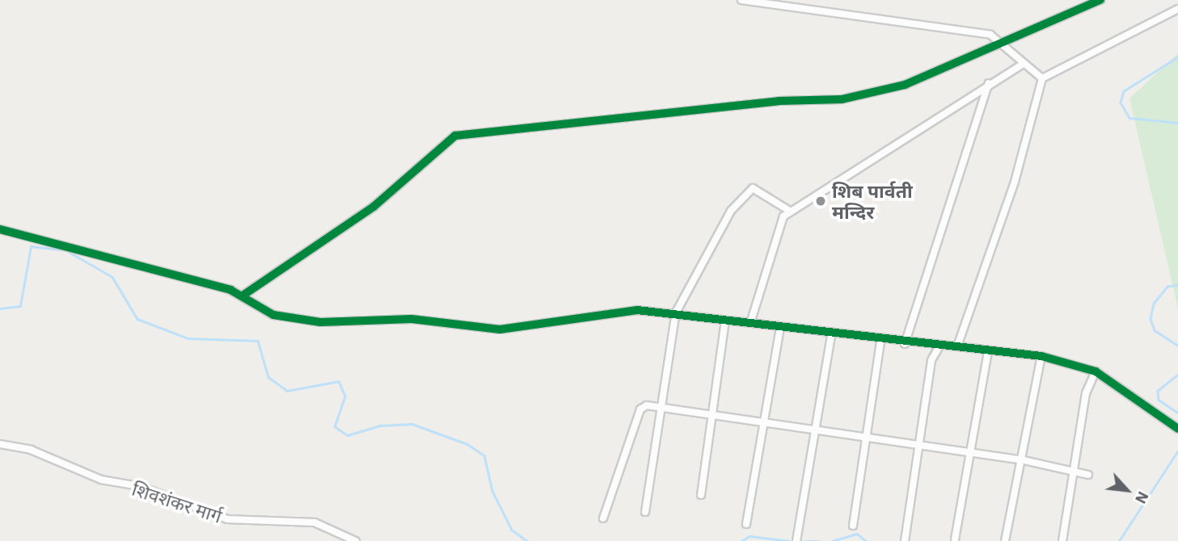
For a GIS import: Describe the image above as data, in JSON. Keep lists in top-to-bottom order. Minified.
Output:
{"streets":{"street":["शिवशंकर मार्ग"]},"places":["शिब पार्वती मन्दिर"],"north":"bottom right"}
